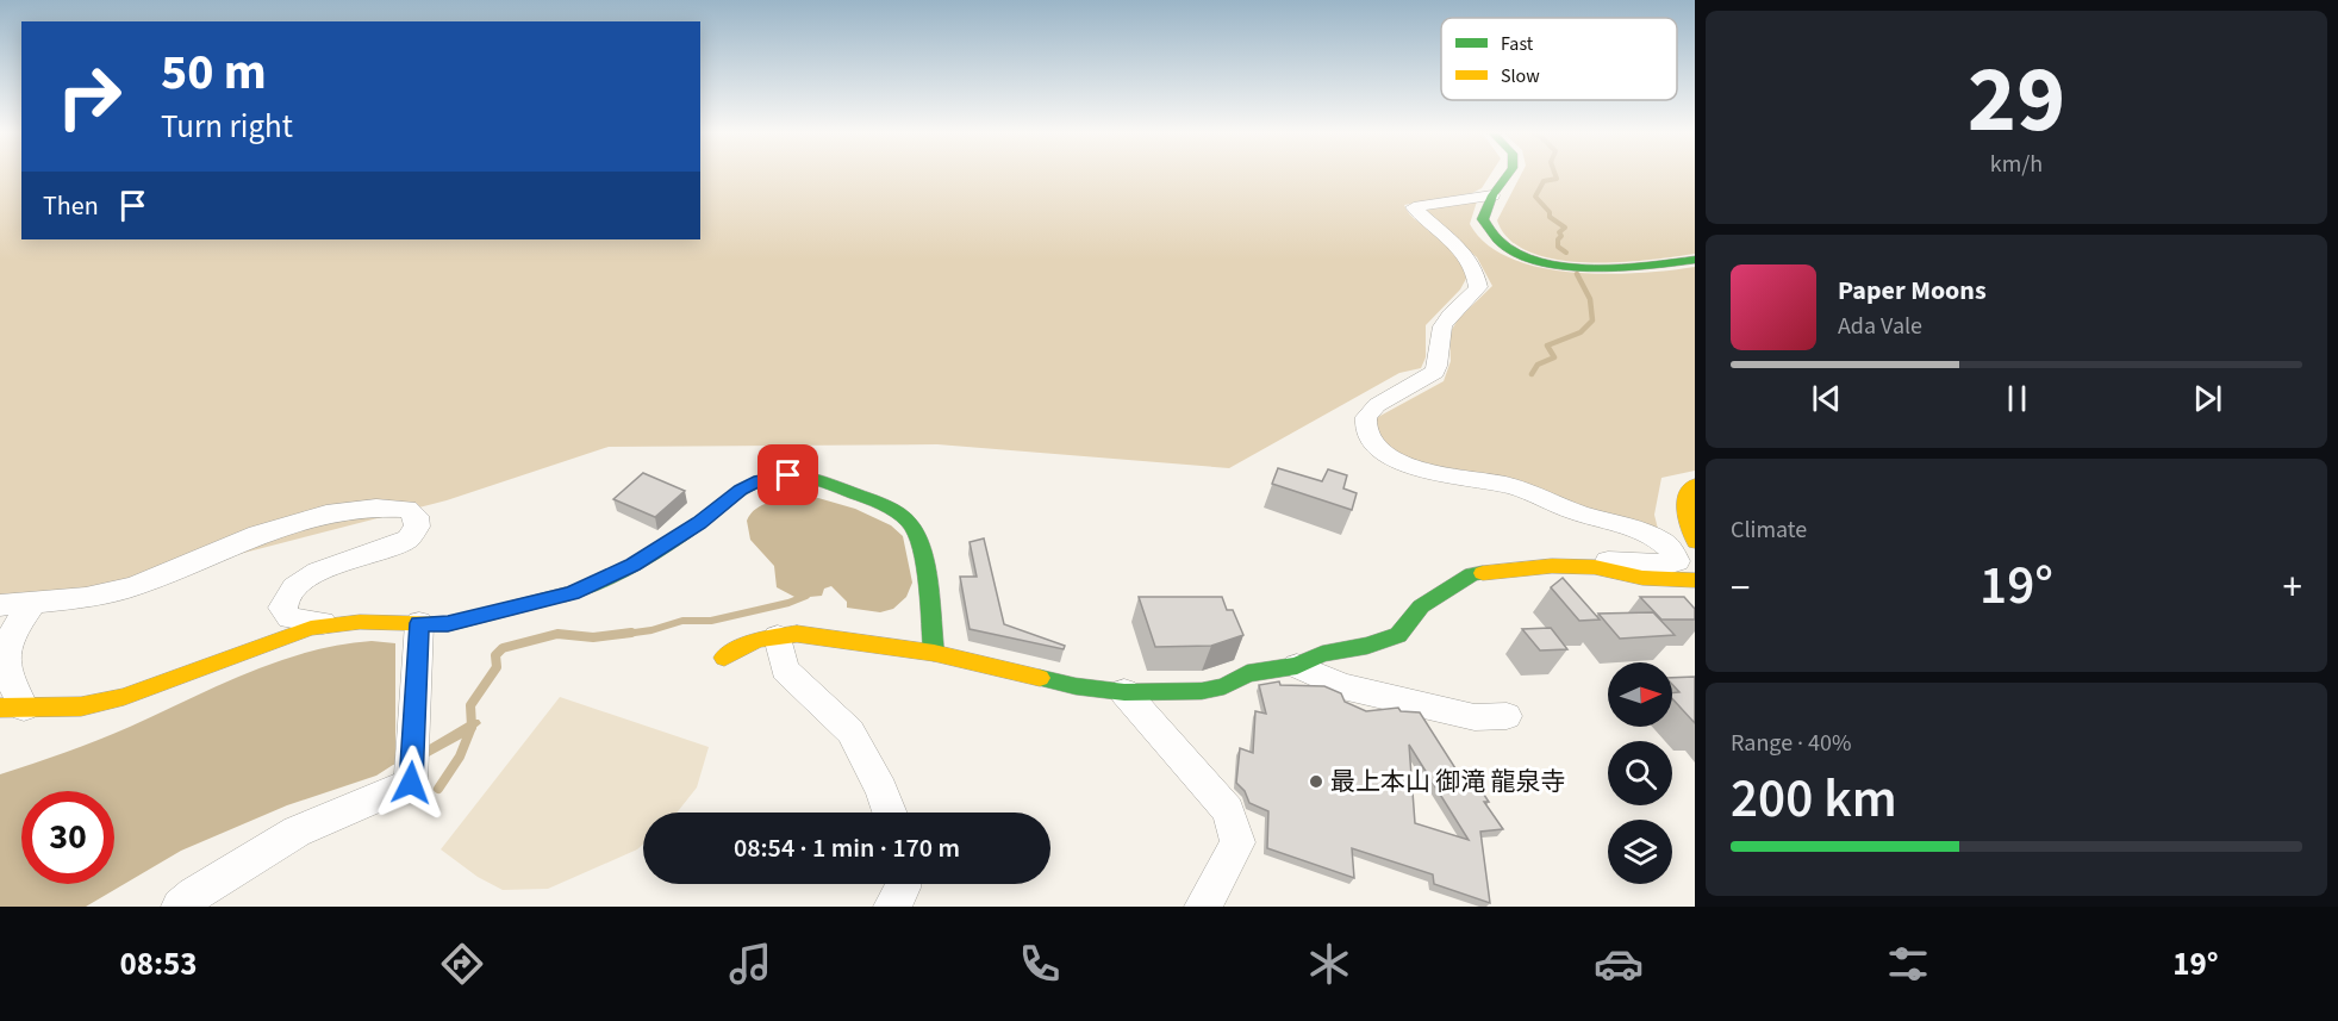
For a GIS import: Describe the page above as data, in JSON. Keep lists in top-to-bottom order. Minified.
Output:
{"places":["最上本山 御滝 龍泉寺"],"legend":["Fast","Slow"],"north":"right","page":{"tile":[["29","km/h"],"Climate",["Range · 40%","200 km"]],"turn":["50 m","Turn right"],"then":"Then","song":["Paper Moons","Ada Vale"],"heat":["−","19°","+"],"limit":"30","trip":"08:54 · 1 min · 170 m","tabs":["08:53","19°"]}}
